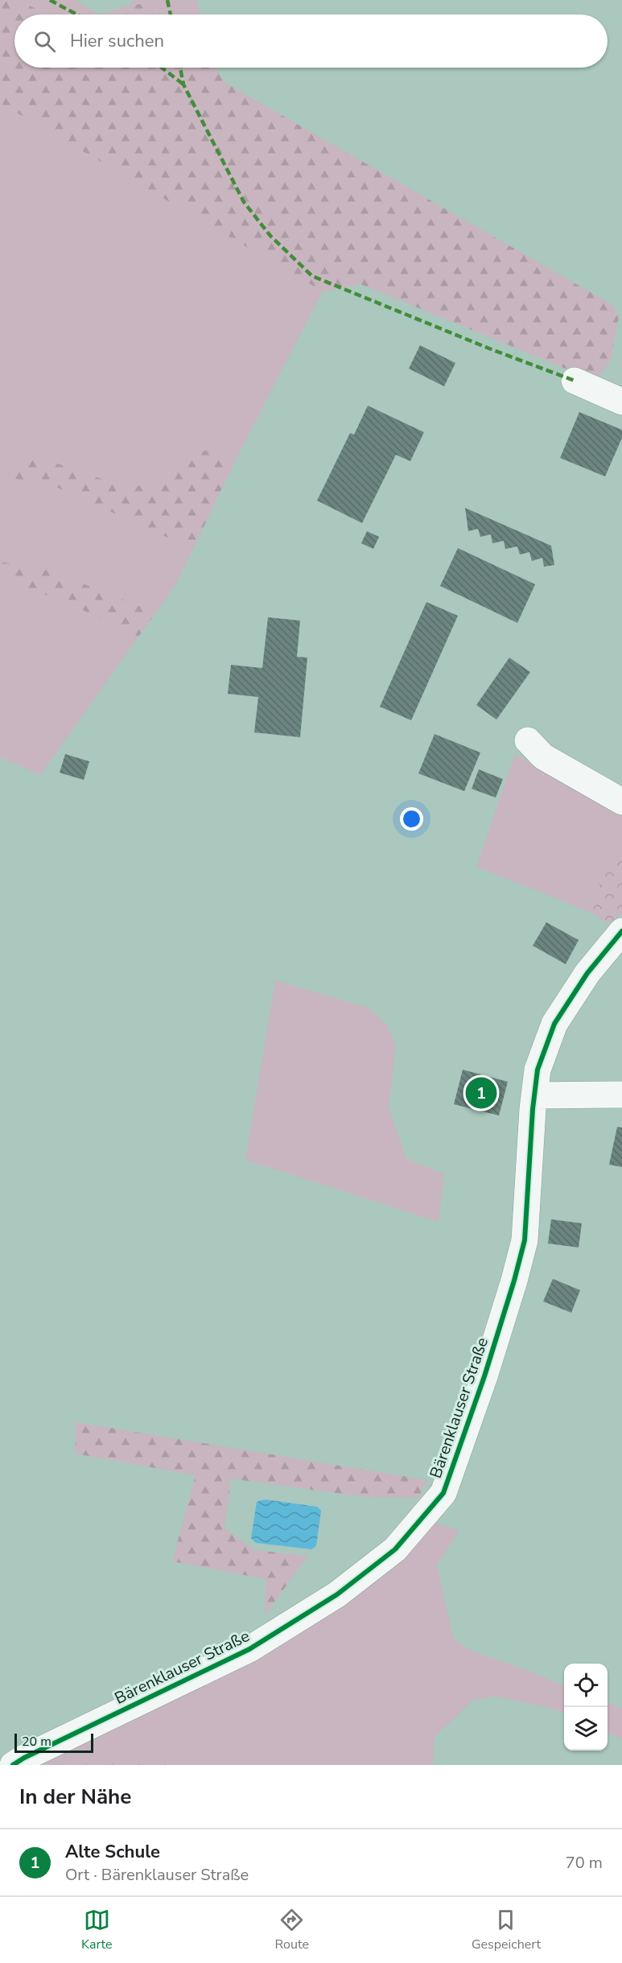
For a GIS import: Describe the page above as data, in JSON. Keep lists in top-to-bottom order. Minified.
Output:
{"streets":{"street":["Bärenklauser Straße"]},"scale_bar":"20 m","page":{"search":"Hier suchen","pins":"1","scale":"20 m","heading":"In der Nähe","list":[{"mark":"1","name":"Alte Schule","note":"Ort · Bärenklauser Straße","value":"70 m"}],"nav":["Karte","Route","Gespeichert"]}}
